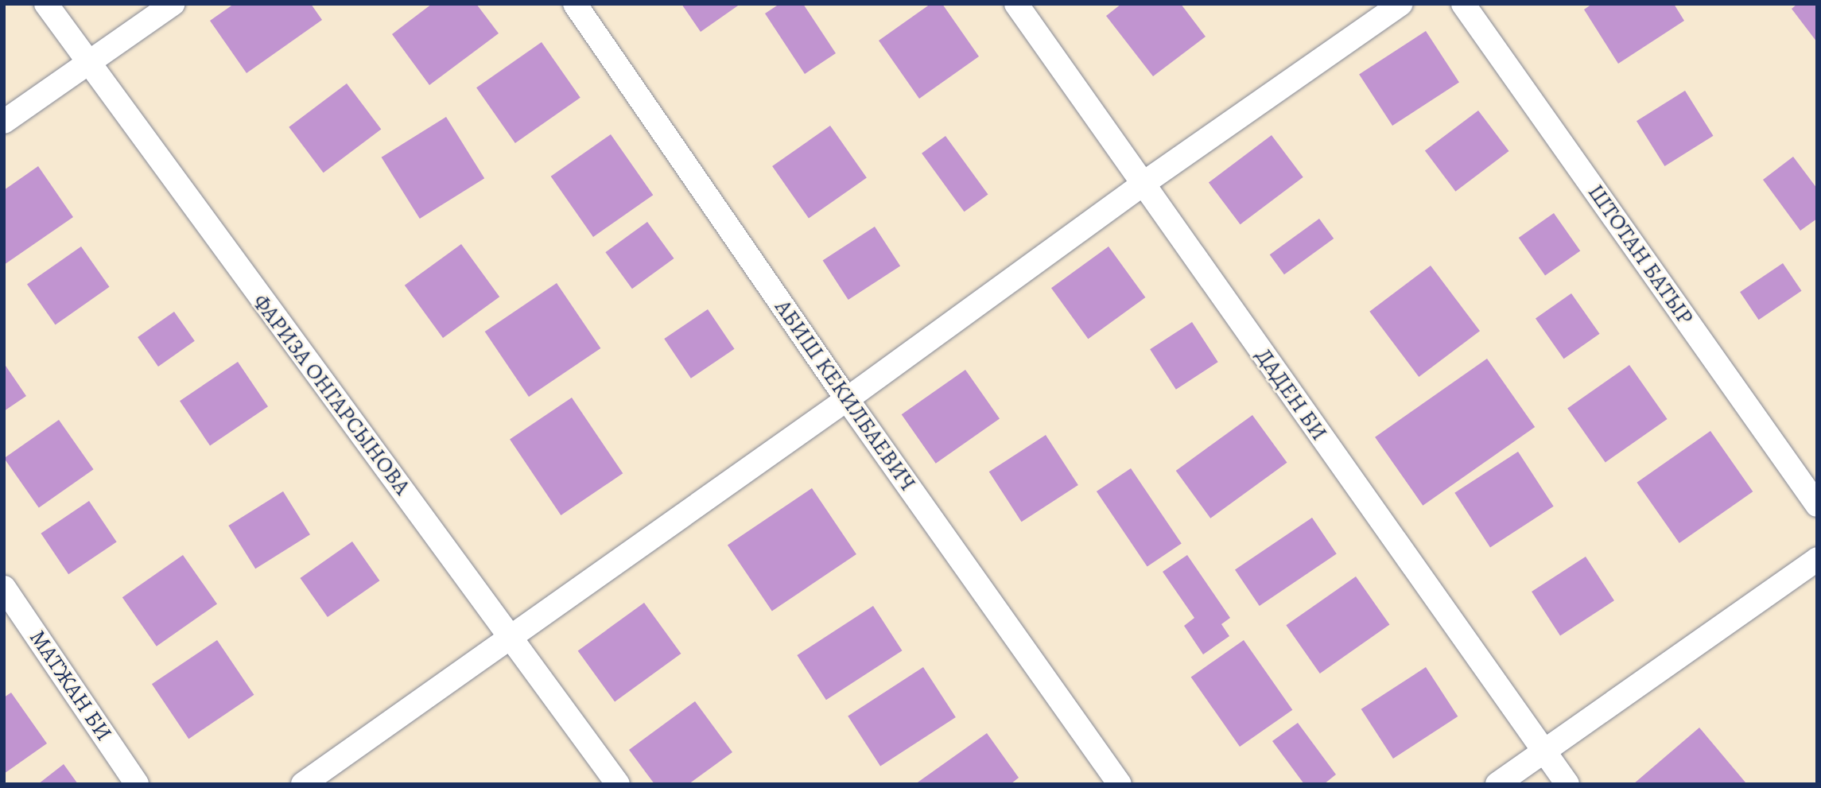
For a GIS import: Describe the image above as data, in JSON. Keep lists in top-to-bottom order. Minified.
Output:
{"streets":{"street":["ШТОТАН БАТЫР","ФАРИЗА ОНГАРСЫНОВА","ДАДЕН БИ","АБИШ КЕКИЛБАЕВИЧ","МАТЖАН БИ"]}}
